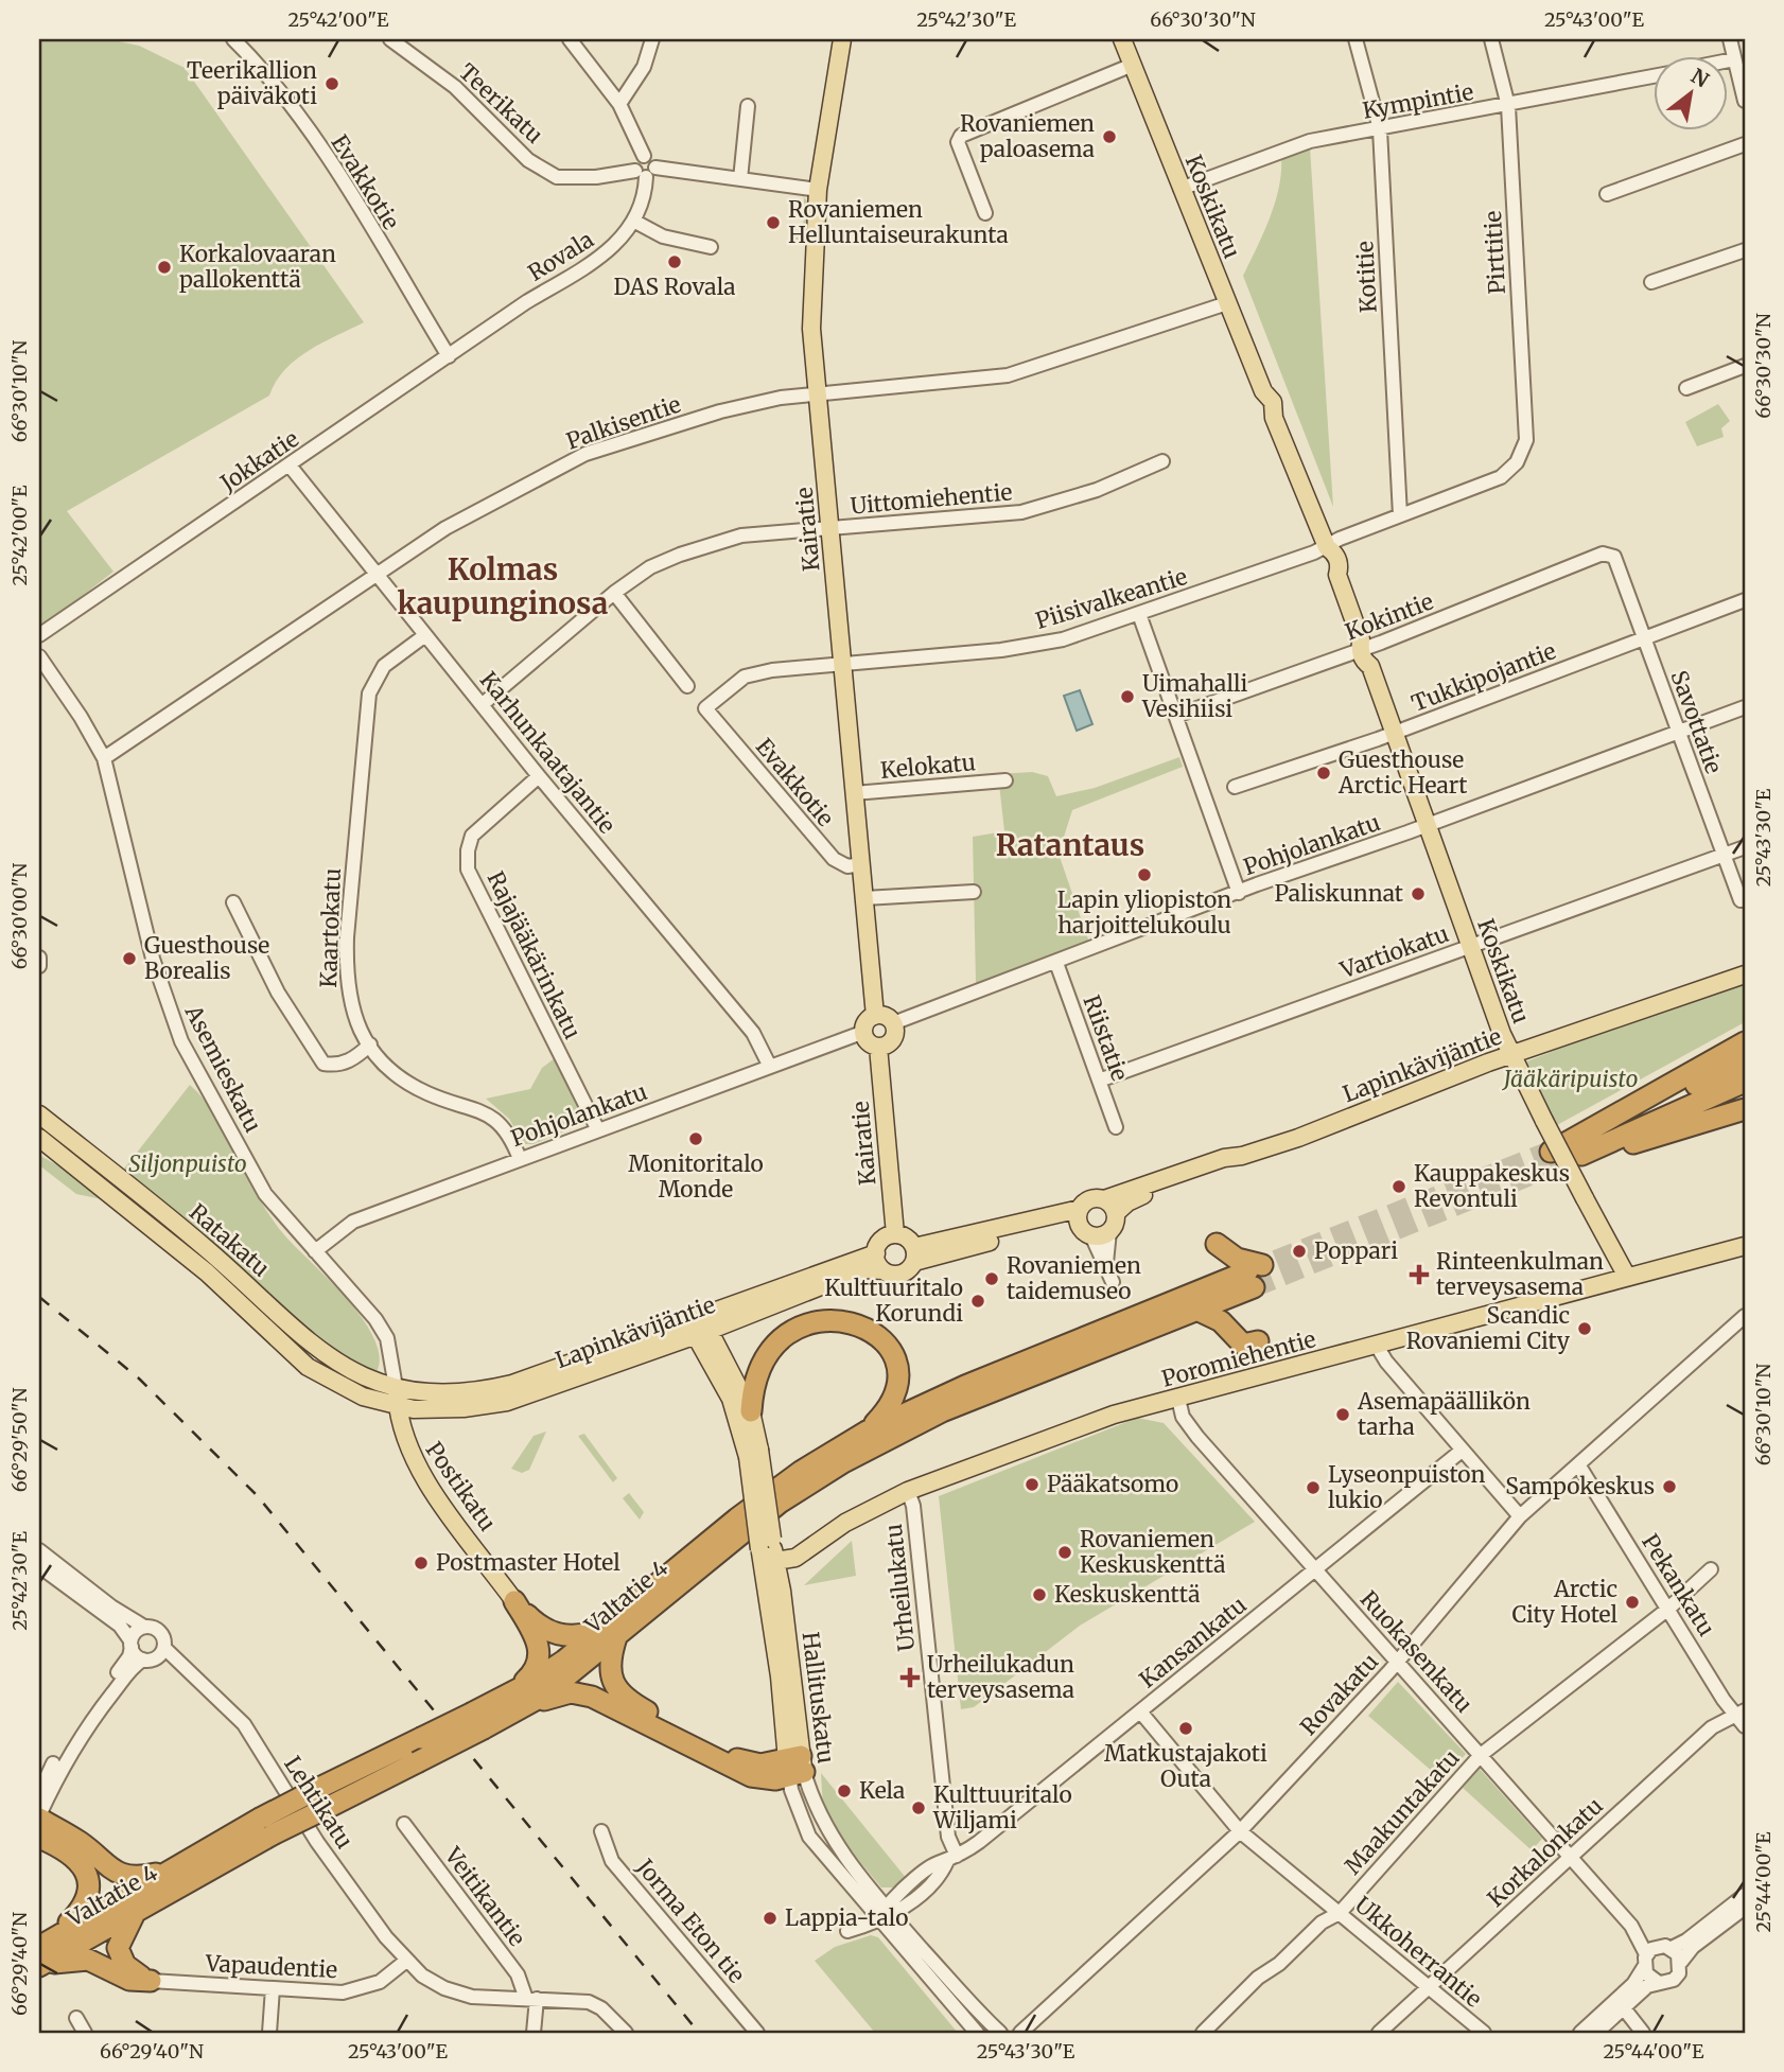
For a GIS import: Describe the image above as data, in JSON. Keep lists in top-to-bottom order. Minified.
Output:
{"streets":{"highway":["Valtatie 4"],"main road":["Koskikatu","Kairatie","Lapinkävijäntie","Ratakatu","Poromiehentie","Postikatu","Hallituskatu"],"street":["Kympintie","Teerikatu","Evakkotie","Pirttitie","Rovala","Kotitie","Palkisentie","Jokkatie","Uittomiehentie","Piisivalkeantie","Kokintie","Tukkipojantie","Savottatie","Karhunkaatajantie","Kelokatu","Pohjolankatu","Kaartokatu","Vartiokatu","Rajajääkärinkatu","Riistatie","Asemieskatu","Pekankatu","Urheilukatu","Kansankatu","Ruokasenkatu","Rovakatu","Lehtikatu","Maakuntakatu","Korkalonkatu","Veitikantie","Jorma Eton tie","Ukkoherrantie","Vapaudentie"]},"crossings":[["Kympintie","Koskikatu"],["Kympintie","Pirttitie"],["Kympintie","Kotitie"],["Teerikatu","Rovala"],["Teerikatu","Kairatie"],["Evakkotie","Jokkatie"],["Evakkotie","Kairatie"],["Evakkotie","Piisivalkeantie"],["Koskikatu","Palkisentie"],["Koskikatu","Piisivalkeantie"],["Koskikatu","Kokintie"],["Koskikatu","Tukkipojantie"],["Koskikatu","Pohjolankatu"],["Koskikatu","Vartiokatu"],["Koskikatu","Lapinkävijäntie"],["Koskikatu","Poromiehentie"],["Pirttitie","Piisivalkeantie"],["Rovala","Jokkatie"],["Kotitie","Piisivalkeantie"],["Palkisentie","Kairatie"],["Palkisentie","Karhunkaatajantie"],["Palkisentie","Asemieskatu"],["Jokkatie","Karhunkaatajantie"],["Uittomiehentie","Kairatie"],["Uittomiehentie","Karhunkaatajantie"],["Kairatie","Piisivalkeantie"],["Kairatie","Kelokatu"],["Kairatie","Pohjolankatu"],["Kairatie","Lapinkävijäntie"],["Kokintie","Savottatie"],["Tukkipojantie","Savottatie"],["Savottatie","Pohjolankatu"],["Savottatie","Vartiokatu"],["Karhunkaatajantie","Pohjolankatu"],["Karhunkaatajantie","Kaartokatu"],["Karhunkaatajantie","Rajajääkärinkatu"],["Pohjolankatu","Kaartokatu"],["Pohjolankatu","Rajajääkärinkatu"],["Pohjolankatu","Riistatie"],["Pohjolankatu","Asemieskatu"],["Vartiokatu","Riistatie"],["Lapinkävijäntie","Asemieskatu"],["Lapinkävijäntie","Ratakatu"],["Lapinkävijäntie","Postikatu"],["Lapinkävijäntie","Hallituskatu"],["Asemieskatu","Ratakatu"],["Asemieskatu","Postikatu"],["Ratakatu","Postikatu"],["Poromiehentie","Urheilukatu"],["Poromiehentie","Ruokasenkatu"],["Poromiehentie","Hallituskatu"],["Pekankatu","Rovakatu"],["Pekankatu","Maakuntakatu"],["Pekankatu","Korkalonkatu"],["Urheilukatu","Kansankatu"],["Kansankatu","Ruokasenkatu"],["Kansankatu","Hallituskatu"],["Kansankatu","Ukkoherrantie"],["Ruokasenkatu","Rovakatu"],["Ruokasenkatu","Maakuntakatu"],["Ruokasenkatu","Korkalonkatu"],["Rovakatu","Ukkoherrantie"],["Lehtikatu","Vapaudentie"],["Maakuntakatu","Ukkoherrantie"],["Korkalonkatu","Ukkoherrantie"]],"districts":["Kolmas kaupunginosa","Ratantaus"],"parks":["Jääkäripuisto","Siljonpuisto"],"places":{"other":["Teerikallion päiväkoti","Rovaniemen paloasema","Rovaniemen Helluntaiseurakunta","DAS Rovala","Korkalovaaran pallokenttä","Uimahalli Vesihiisi","Guesthouse Arctic Heart","Lapin yliopiston harjoittelukoulu","Paliskunnat","Guesthouse Borealis","Monitoritalo Monde","Kauppakeskus Revontuli","Poppari","Rovaniemen taidemuseo","Kulttuuritalo Korundi","Scandic Rovaniemi City","Asemapäällikön tarha","Pääkatsomo","Sampokeskus","Lyseonpuiston lukio","Rovaniemen Keskuskenttä","Postmaster Hotel","Keskuskenttä","Arctic City Hotel","Matkustajakoti Outa","Kela","Kulttuuritalo Wiljami","Lappia-talo"],"health":["Rinteenkulman terveysasema","Urheilukadun terveysasema"]},"north":"top right","coordinates":["25°42'00\"E","25°42'30\"E","66°30'30\"N","25°43'00\"E","66°30'10\"N","25°43'30\"E","66°30'00\"N","66°29'50\"N","25°44'00\"E","66°29'40\"N"]}
